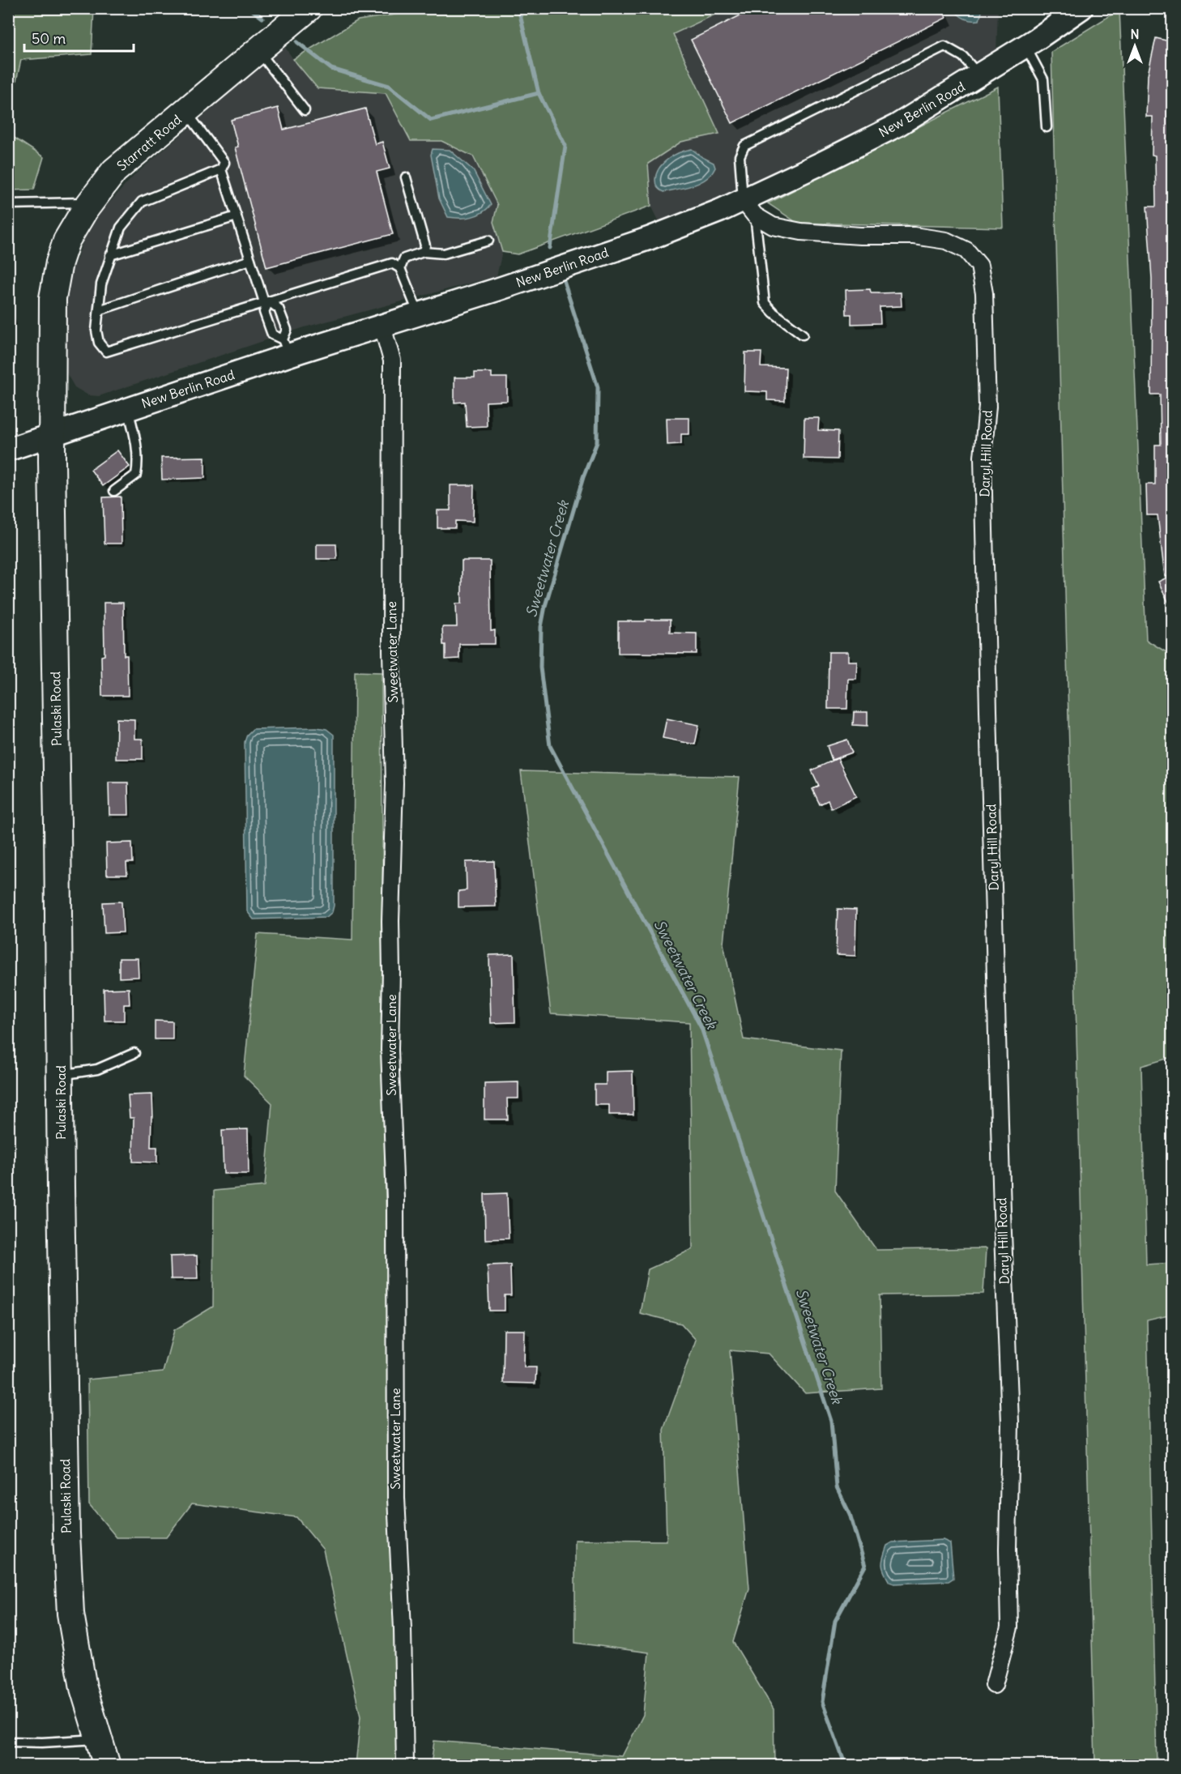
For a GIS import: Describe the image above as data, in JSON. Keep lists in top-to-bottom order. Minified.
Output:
{"streets":{"main road":["Starratt Road","Pulaski Road"],"street":["New Berlin Road","Daryl Hill Road","Sweetwater Lane"]},"crossings":[["New Berlin Road","Starratt Road"],["New Berlin Road","Daryl Hill Road"],["New Berlin Road","Sweetwater Lane"],["New Berlin Road","Pulaski Road"],["Starratt Road","Pulaski Road"]],"water":["Sweetwater Creek"],"scale_bar":"50 m","north":"top"}
